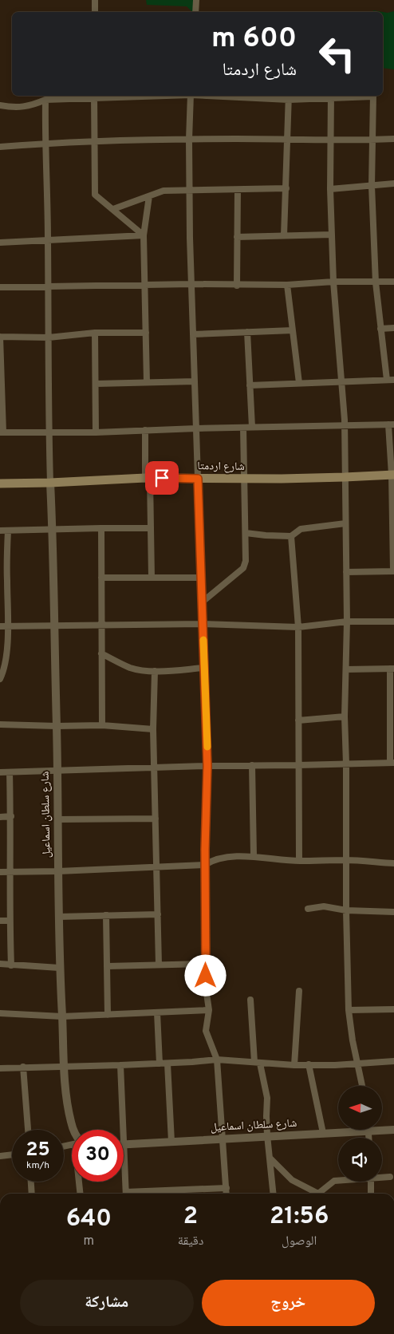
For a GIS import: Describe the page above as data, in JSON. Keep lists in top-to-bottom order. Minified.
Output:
{"streets":{"main road":["شارع اردمتا"],"street":["شارع سلطان اسماعيل"]},"crossings":[["شارع اردمتا","شارع سلطان اسماعيل"]],"north":"left","page":{"turn":["600 m","شارع اردمتا"],"speed":"25 km/h","limit":"30","eta":["21:56","الوصول","2","دقيقة","640","m"],"buttons":["خروج","مشاركة"]}}
